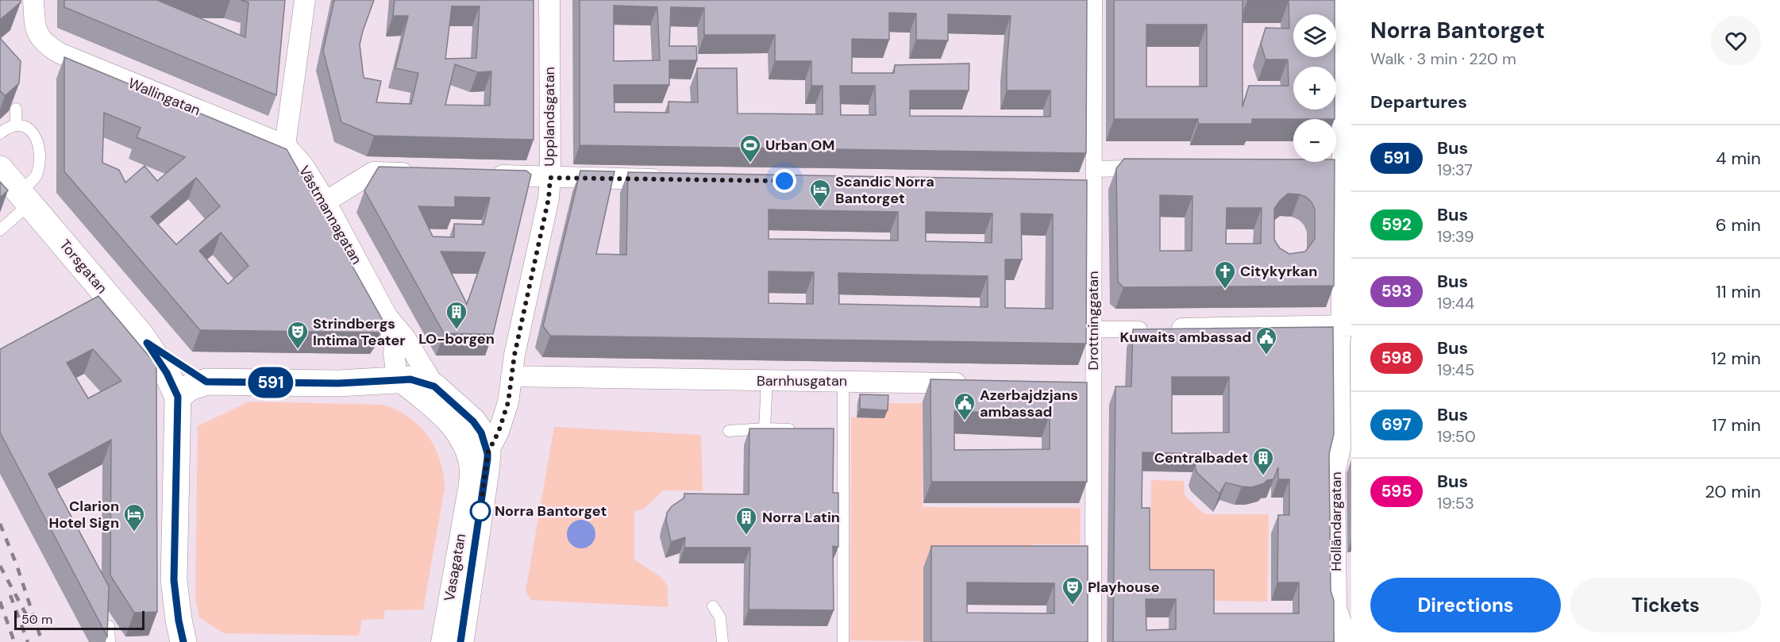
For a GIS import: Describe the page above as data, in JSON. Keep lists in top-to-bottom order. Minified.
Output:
{"streets":{"main road":["Torsgatan","Vasagatan"],"street":["Wallingatan","Upplandsgatan","Västmannagatan","Drottninggatan","Barnhusgatan","Holländargatan"]},"crossings":[["Wallingatan","Västmannagatan"],["Upplandsgatan","Barnhusgatan"],["Upplandsgatan","Vasagatan"],["Västmannagatan","Vasagatan"]],"places":{"sports":["Urban OM"],"hotel":["Scandic Norra Bantorget","Clarion Hotel Sign"],"church":["Citykyrkan"],"building":["LO-borgen","Centralbadet","Norra Latin"],"theatre":["Strindbergs Intima Teater","Playhouse"],"public building":["Kuwaits ambassad","Azerbajdzjans ambassad"],"other":["Norra Bantorget"]},"lines":["bus line 591"],"scale_bar":"50 m","page":{"on_map":"591","heading":[["Norra Bantorget","Walk · 3 min · 220 m"],"Departures"],"map_buttons":["+","−"],"list":[{"mark":"591","name":"Bus","note":"19:37","value":"4 min"},{"mark":"592","name":"Bus","note":"19:39","value":"6 min"},{"mark":"593","name":"Bus","note":"19:44","value":"11 min"},{"mark":"598","name":"Bus","note":"19:45","value":"12 min"},{"mark":"697","name":"Bus","note":"19:50","value":"17 min"},{"mark":"595","name":"Bus","note":"19:53","value":"20 min"}],"buttons":["Directions","Tickets"],"scale":"50 m"}}
